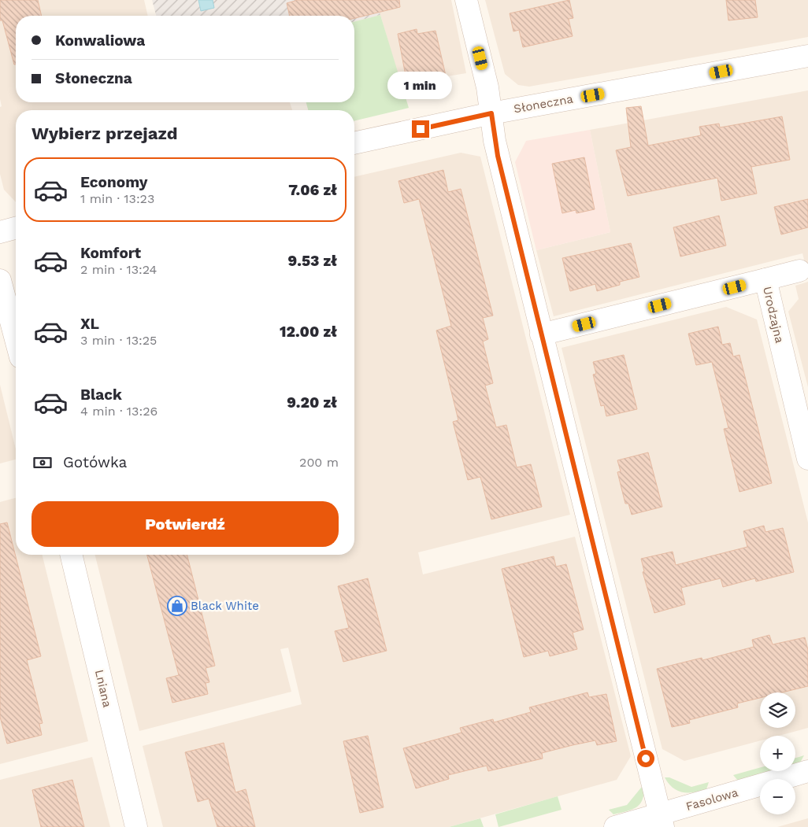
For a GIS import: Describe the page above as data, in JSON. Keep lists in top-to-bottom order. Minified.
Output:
{"streets":{"street":["Słoneczna","Urodzajna","Lniana","Fasolowa"]},"places":{"shop":["Black White"]},"page":{"banner":["Konwaliowa","Słoneczna"],"bubble":"1 min","heading":"Wybierz przejazd","list":[{"name":"Economy","note":"1 min · 13:23","value":"7.06 zł"},{"name":"Komfort","note":"2 min · 13:24","value":"9.53 zł"},{"name":"XL","note":"3 min · 13:25","value":"12.00 zł"},{"name":"Black","note":"4 min · 13:26","value":"9.20 zł"}],"pay":["Gotówka","200 m"],"buttons":"Potwierdź","map_buttons":["+","−"]}}
